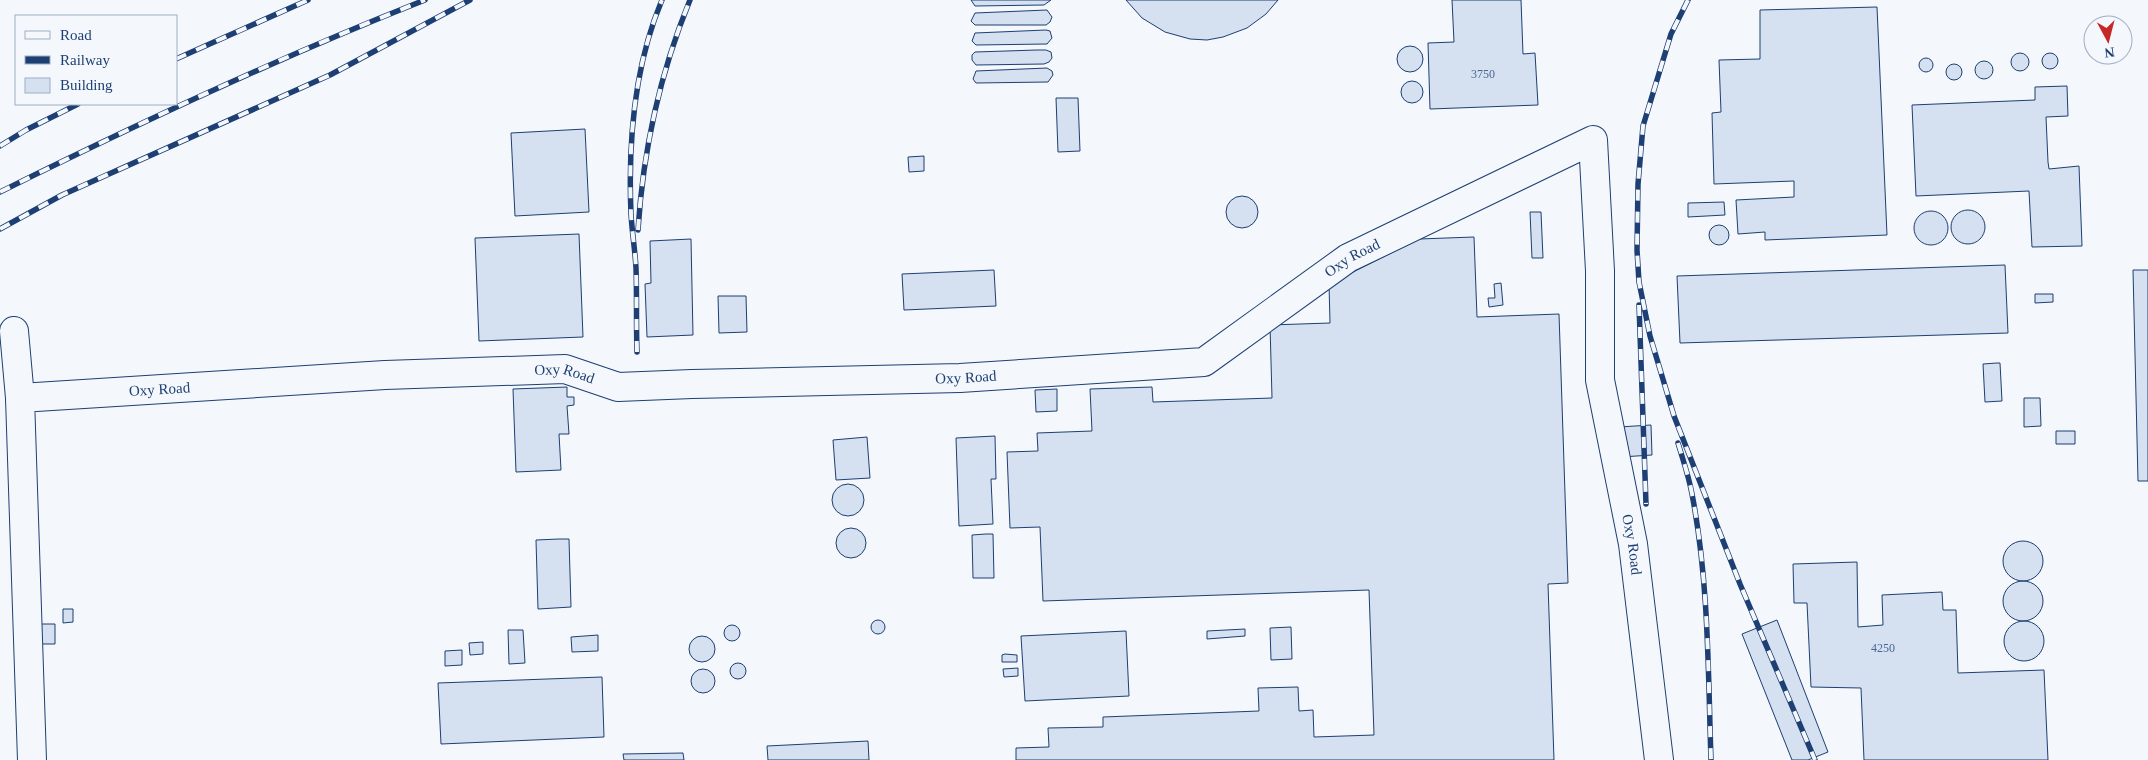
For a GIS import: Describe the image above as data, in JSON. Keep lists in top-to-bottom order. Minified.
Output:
{"streets":{"street":["Oxy Road"]},"house_numbers":["3750","4250"],"legend":["Road","Railway","Building"],"north":"bottom"}
